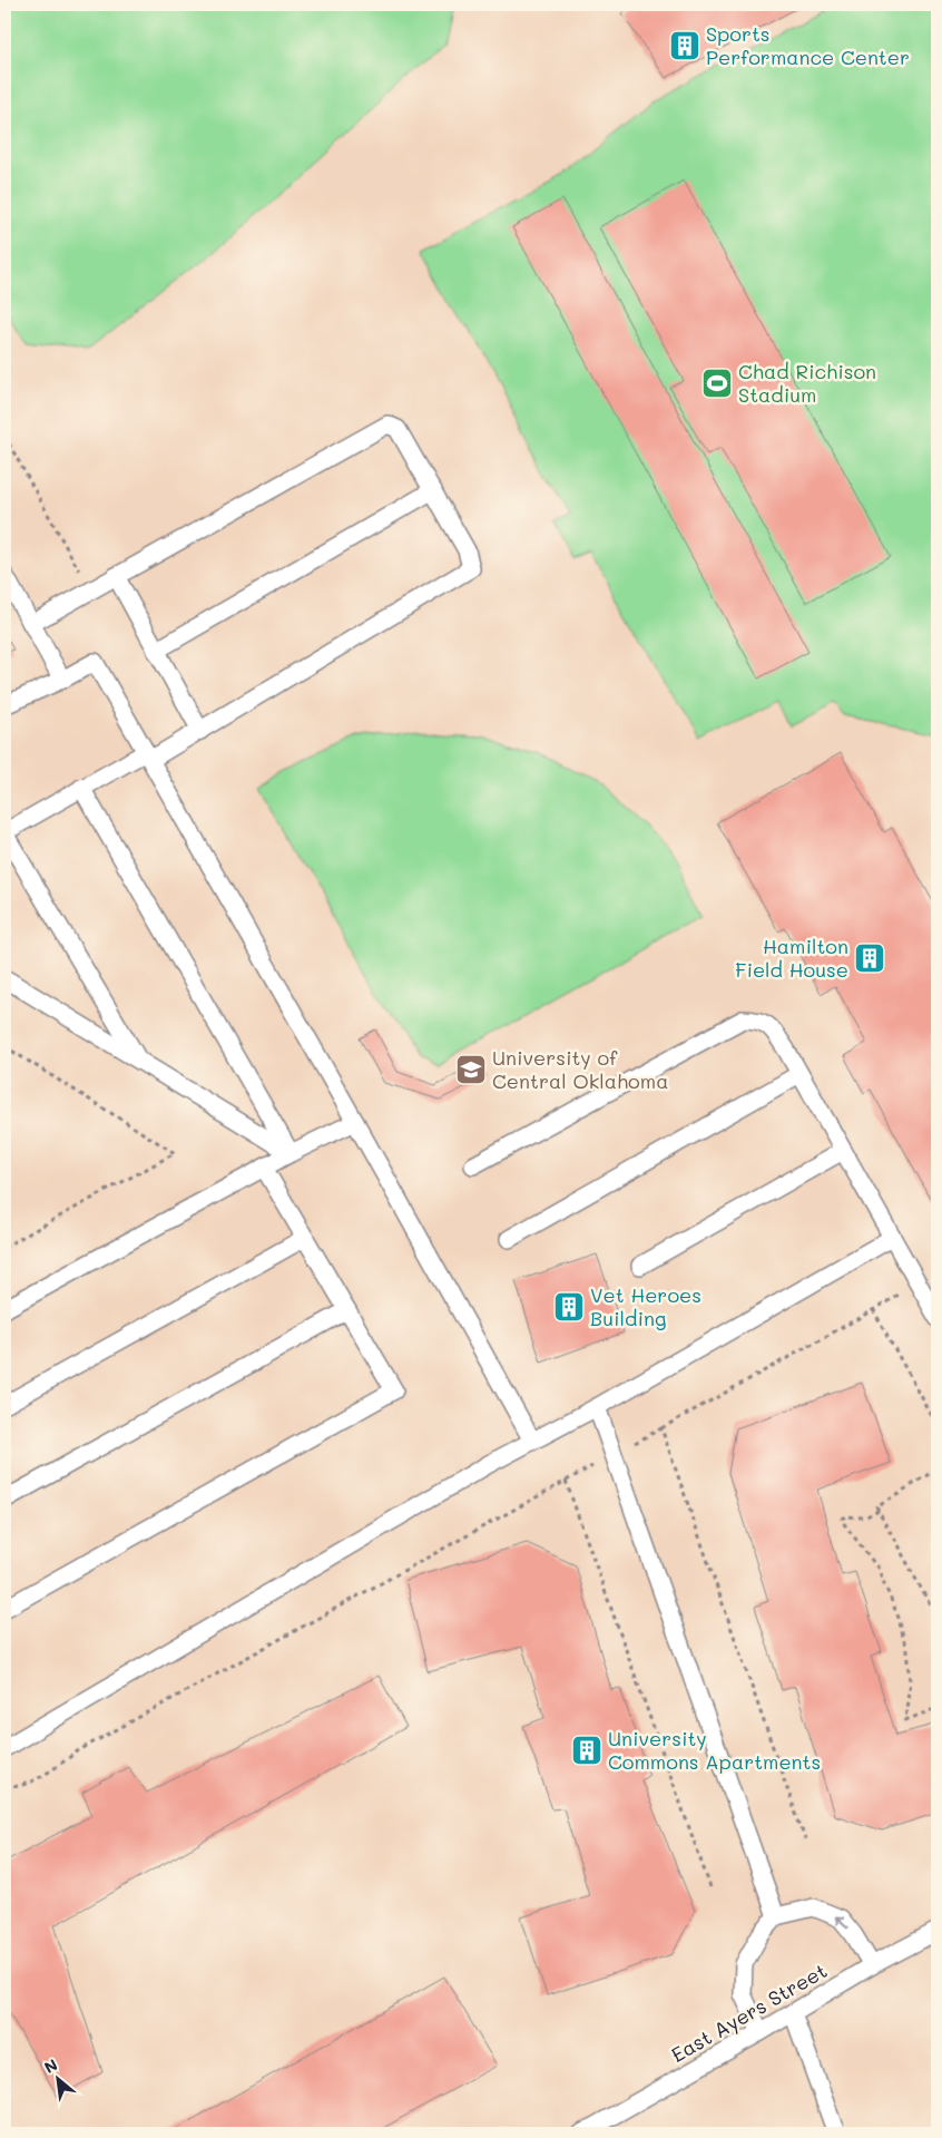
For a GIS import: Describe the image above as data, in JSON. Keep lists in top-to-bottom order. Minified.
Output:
{"streets":{"lane":["East Ayers Street"]},"places":{"building":["Sports Performance Center","Hamilton Field House","Vet Heroes Building","University Commons Apartments"],"sports":["Chad Richison Stadium"],"school or university":["University of Central Oklahoma"]},"north":"top left"}
